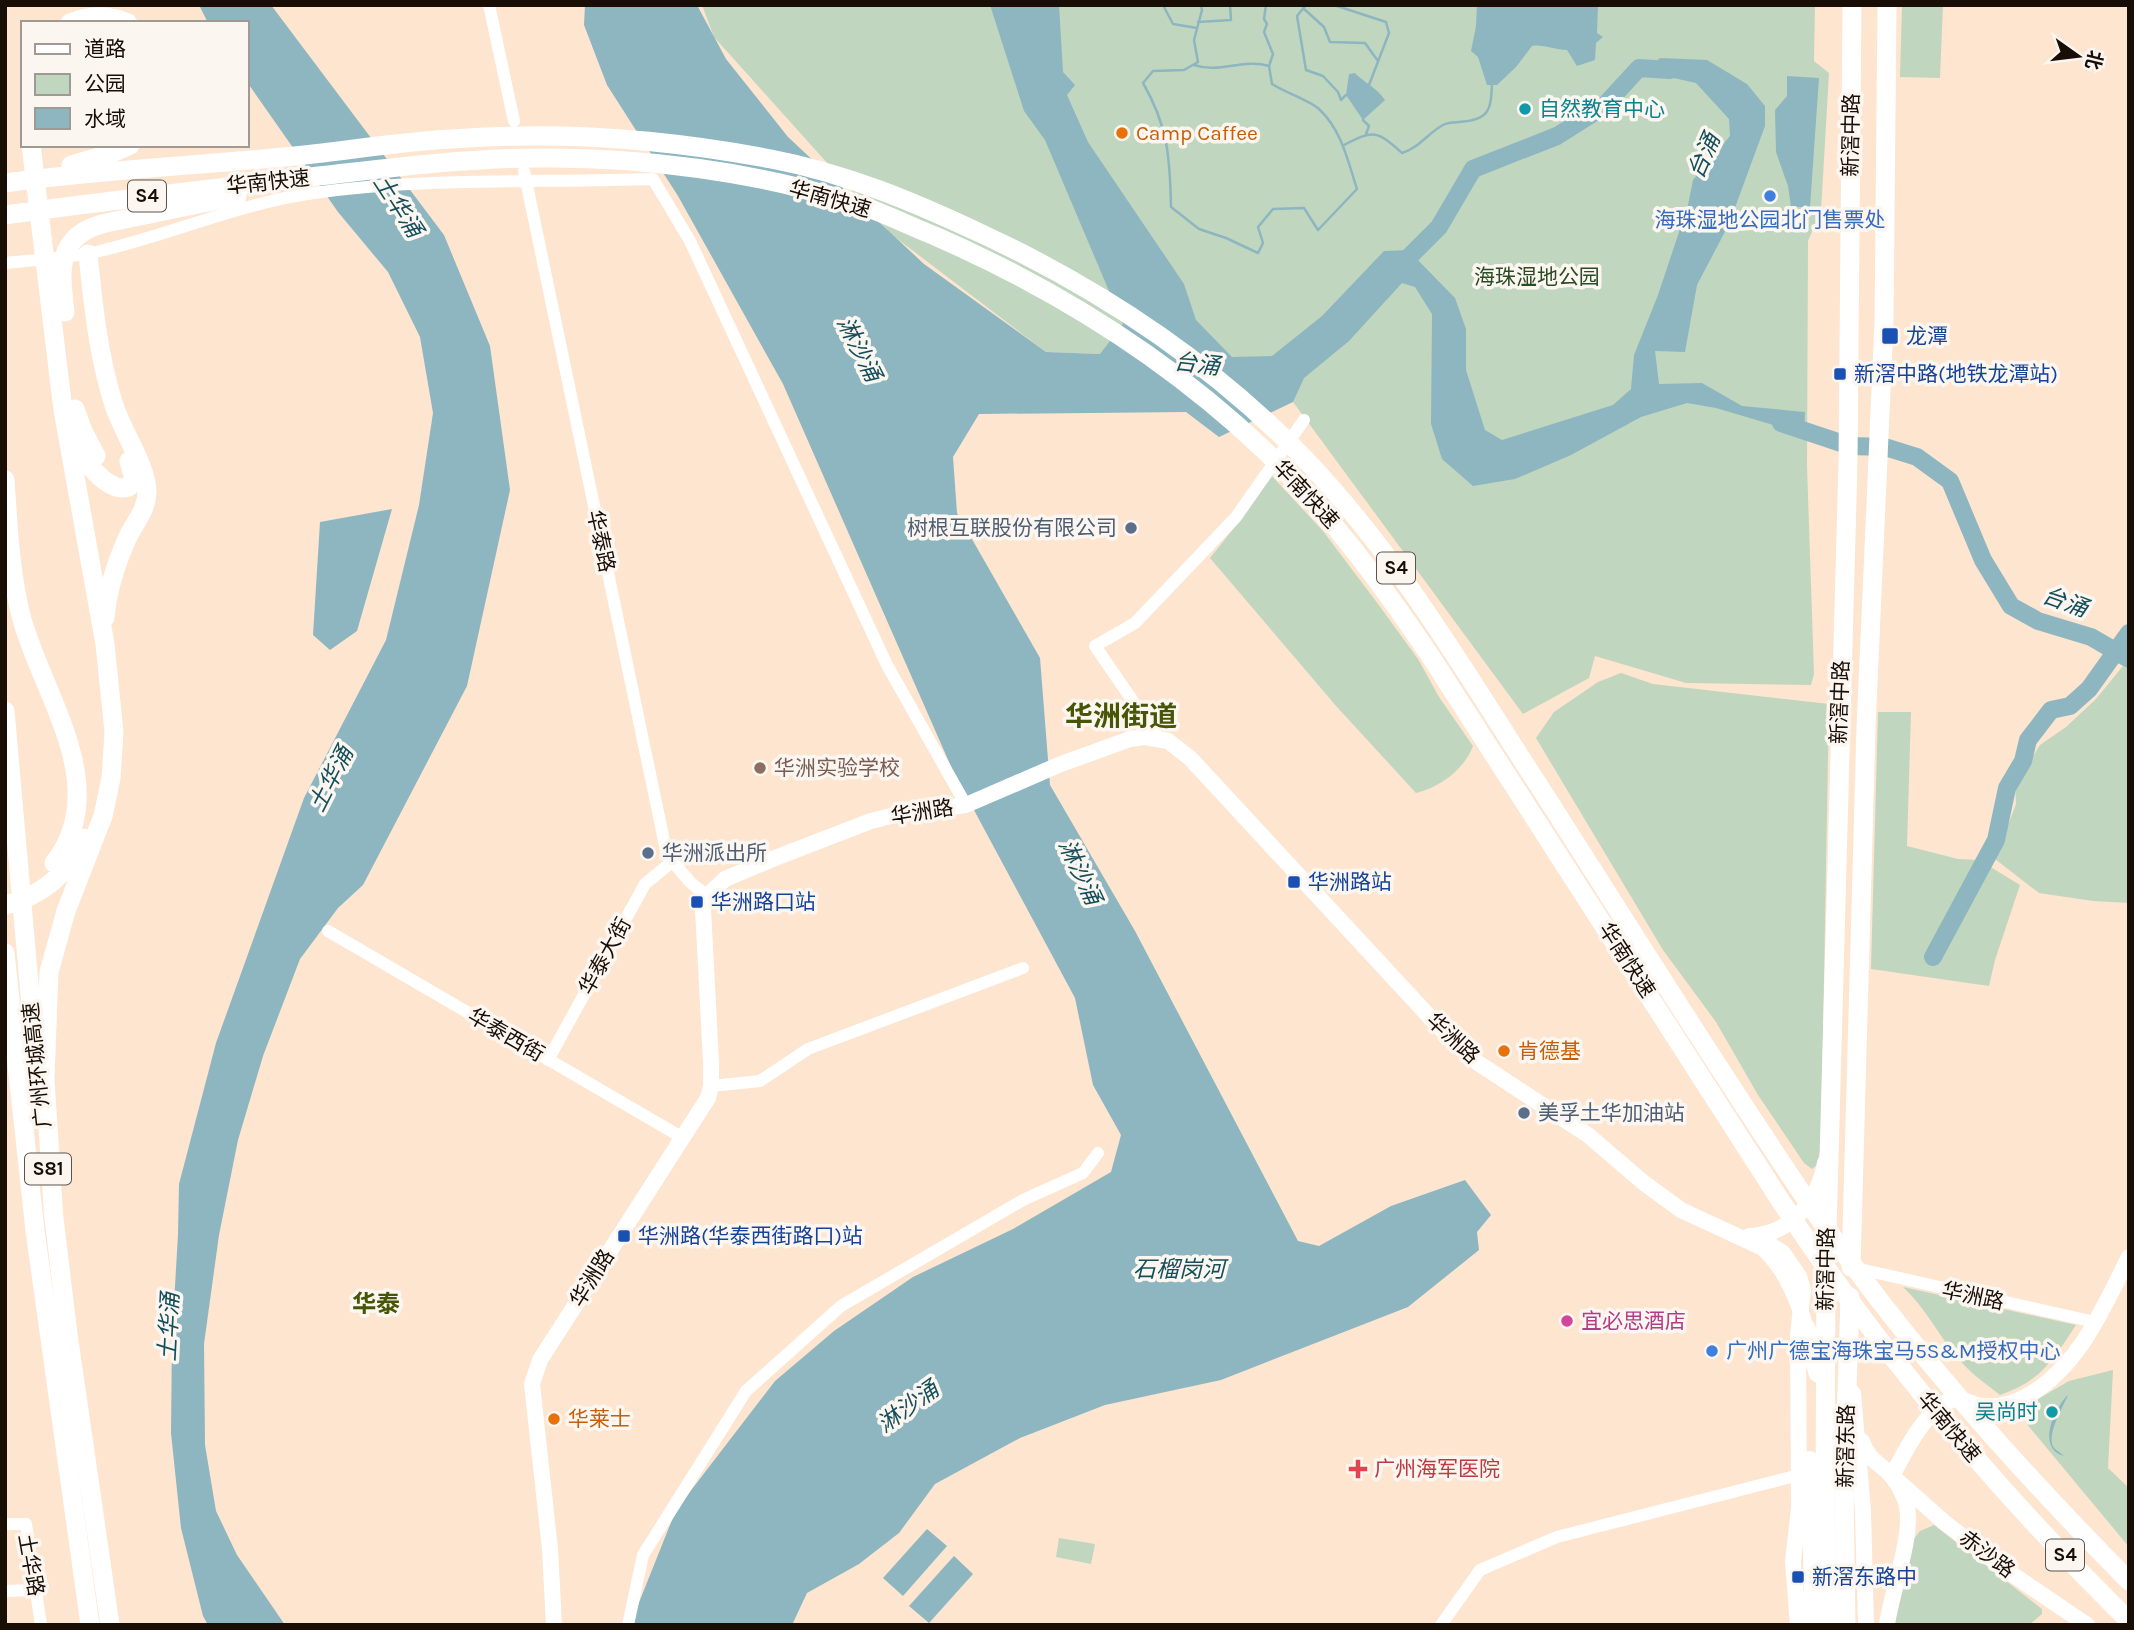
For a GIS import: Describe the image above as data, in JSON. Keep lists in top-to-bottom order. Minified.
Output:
{"streets":{"highway":["新滘中路","华南快速","S4","广州环城高速","S81","新滘东路"],"main road":["华洲路","赤沙路"],"street":["华泰路","华泰大街","华泰西街","土华路"]},"crossings":[["新滘中路","华洲路"],["新滘中路","新滘东路"],["华泰路","华洲路"],["华泰路","华泰大街"],["华洲路","华泰西街"],["华洲路","新滘东路"],["华泰大街","华泰西街"]],"districts":["华洲街道","华泰"],"water":["台涌","土华涌","淋沙涌","石榴岗河"],"parks":["海珠湿地公园"],"places":{"other":["自然教育中心","Camp Caffee","海珠湿地公园北门售票处","树根互联股份有限公司","华洲实验学校","华洲派出所","肯德基","美孚土华加油站","宜必思酒店","广州广德宝海珠宝马5S&M授权中心","吴尚时","华莱士"],"transit":["龙潭","新滘中路(地铁龙潭站)","华洲路站","华洲路口站","华洲路(华泰西街路口)站","新滘东路中"],"health":["广州海军医院"]},"legend":["道路","公园","水域"],"north":"right"}
